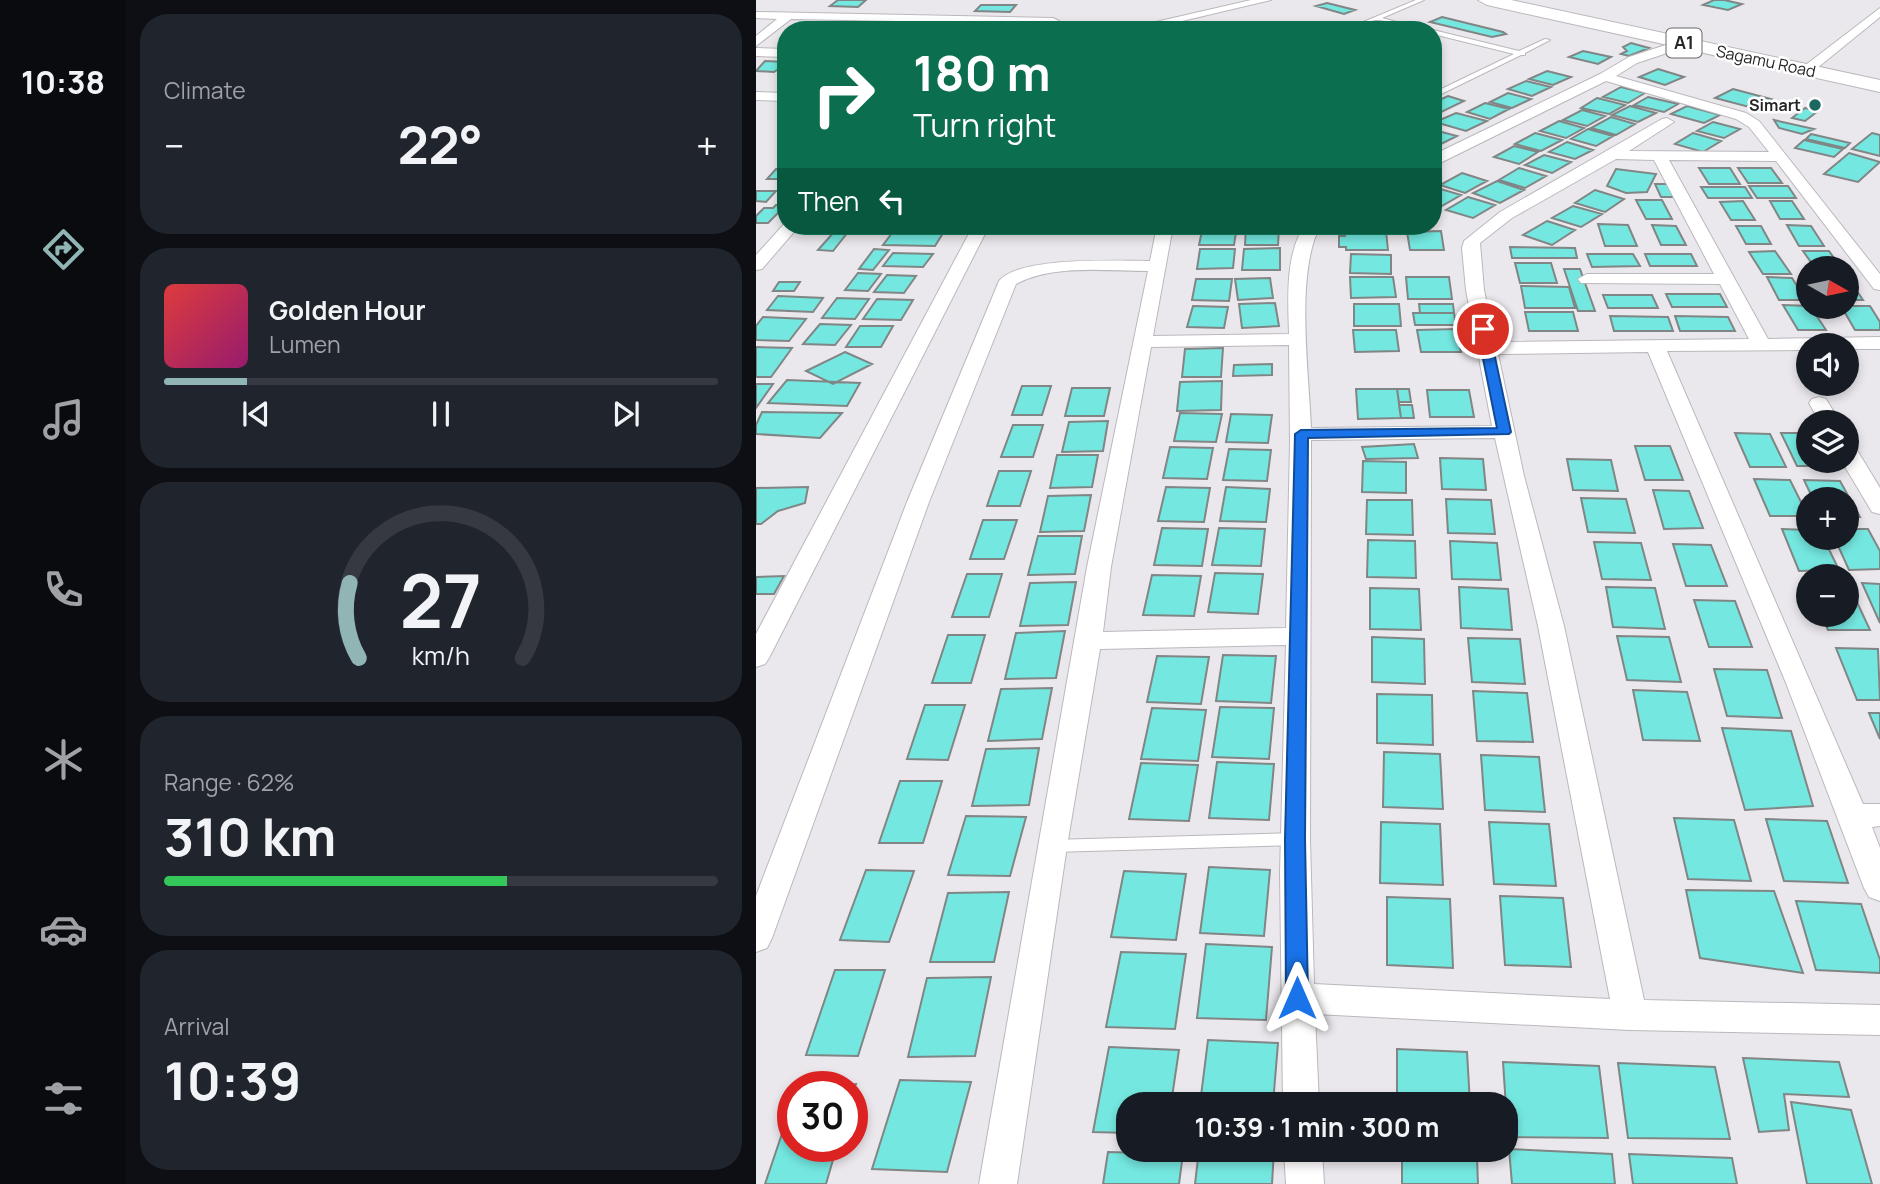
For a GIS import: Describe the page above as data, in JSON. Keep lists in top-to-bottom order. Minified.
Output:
{"streets":{"highway":["A1","Sagamu Road"]},"places":["Simart"],"north":"right","page":{"tabs":"10:38","tile":["Climate",["Range · 62%","310 km"],["Arrival","10:39"]],"turn":["180 m","Turn right"],"heat":["−","22°","+"],"then":"Then","map_buttons":["+","−"],"song":["Golden Hour","Lumen"],"limit":"30","trip":"10:39 · 1 min · 300 m","gauge":["27","km/h"]}}
